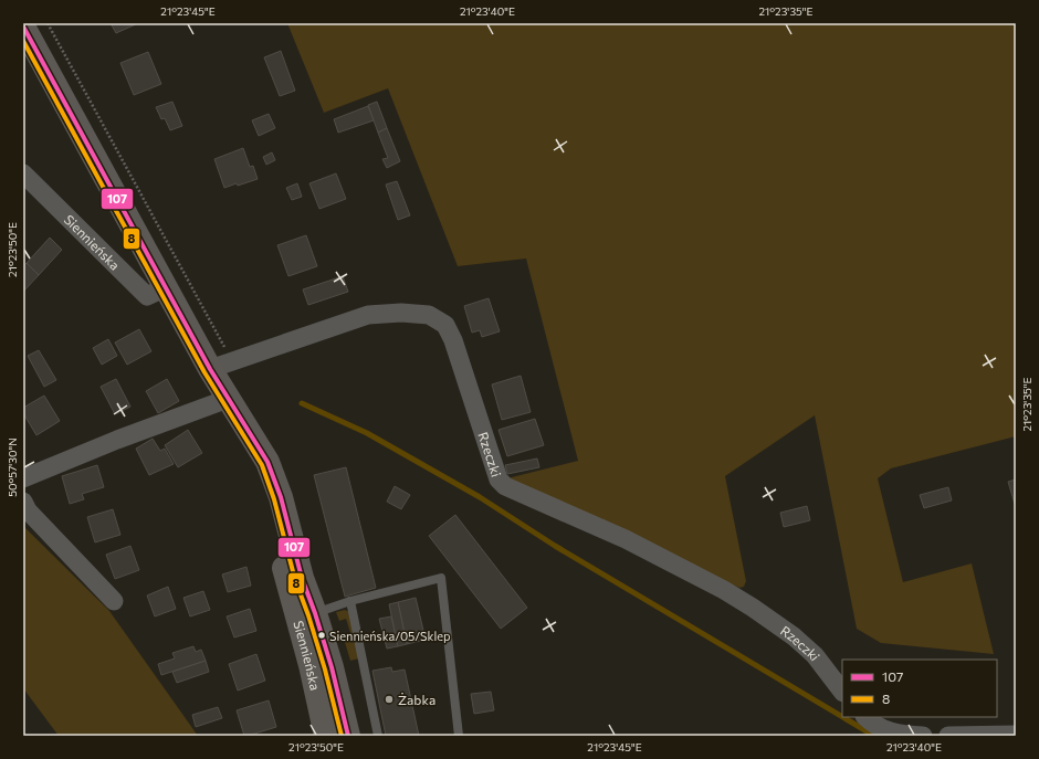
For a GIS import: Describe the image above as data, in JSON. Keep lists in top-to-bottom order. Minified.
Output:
{"streets":{"main road":["Siennieńska"],"street":["Rzeczki"]},"crossings":[["Siennieńska","Rzeczki"]],"places":["Siennieńska/05/Sklep","Żabka"],"lines":["transit line 107","transit line 8"],"legend":["107","8"],"coordinates":["21°23'45\"E","21°23'40\"E","21°23'35\"E","21°23'50\"E","50°57'30\"N"]}
